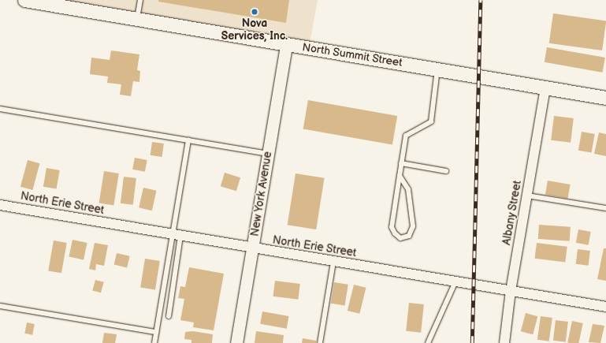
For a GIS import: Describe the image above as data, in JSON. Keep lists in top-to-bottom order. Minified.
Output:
{"streets":{"main road":["North Summit Street"],"street":["New York Avenue","North Erie Street","Albany Street"]},"crossings":[["North Summit Street","New York Avenue"],["North Summit Street","Albany Street"],["New York Avenue","North Erie Street"],["North Erie Street","Albany Street"]],"places":["Nova Services, Inc."]}
